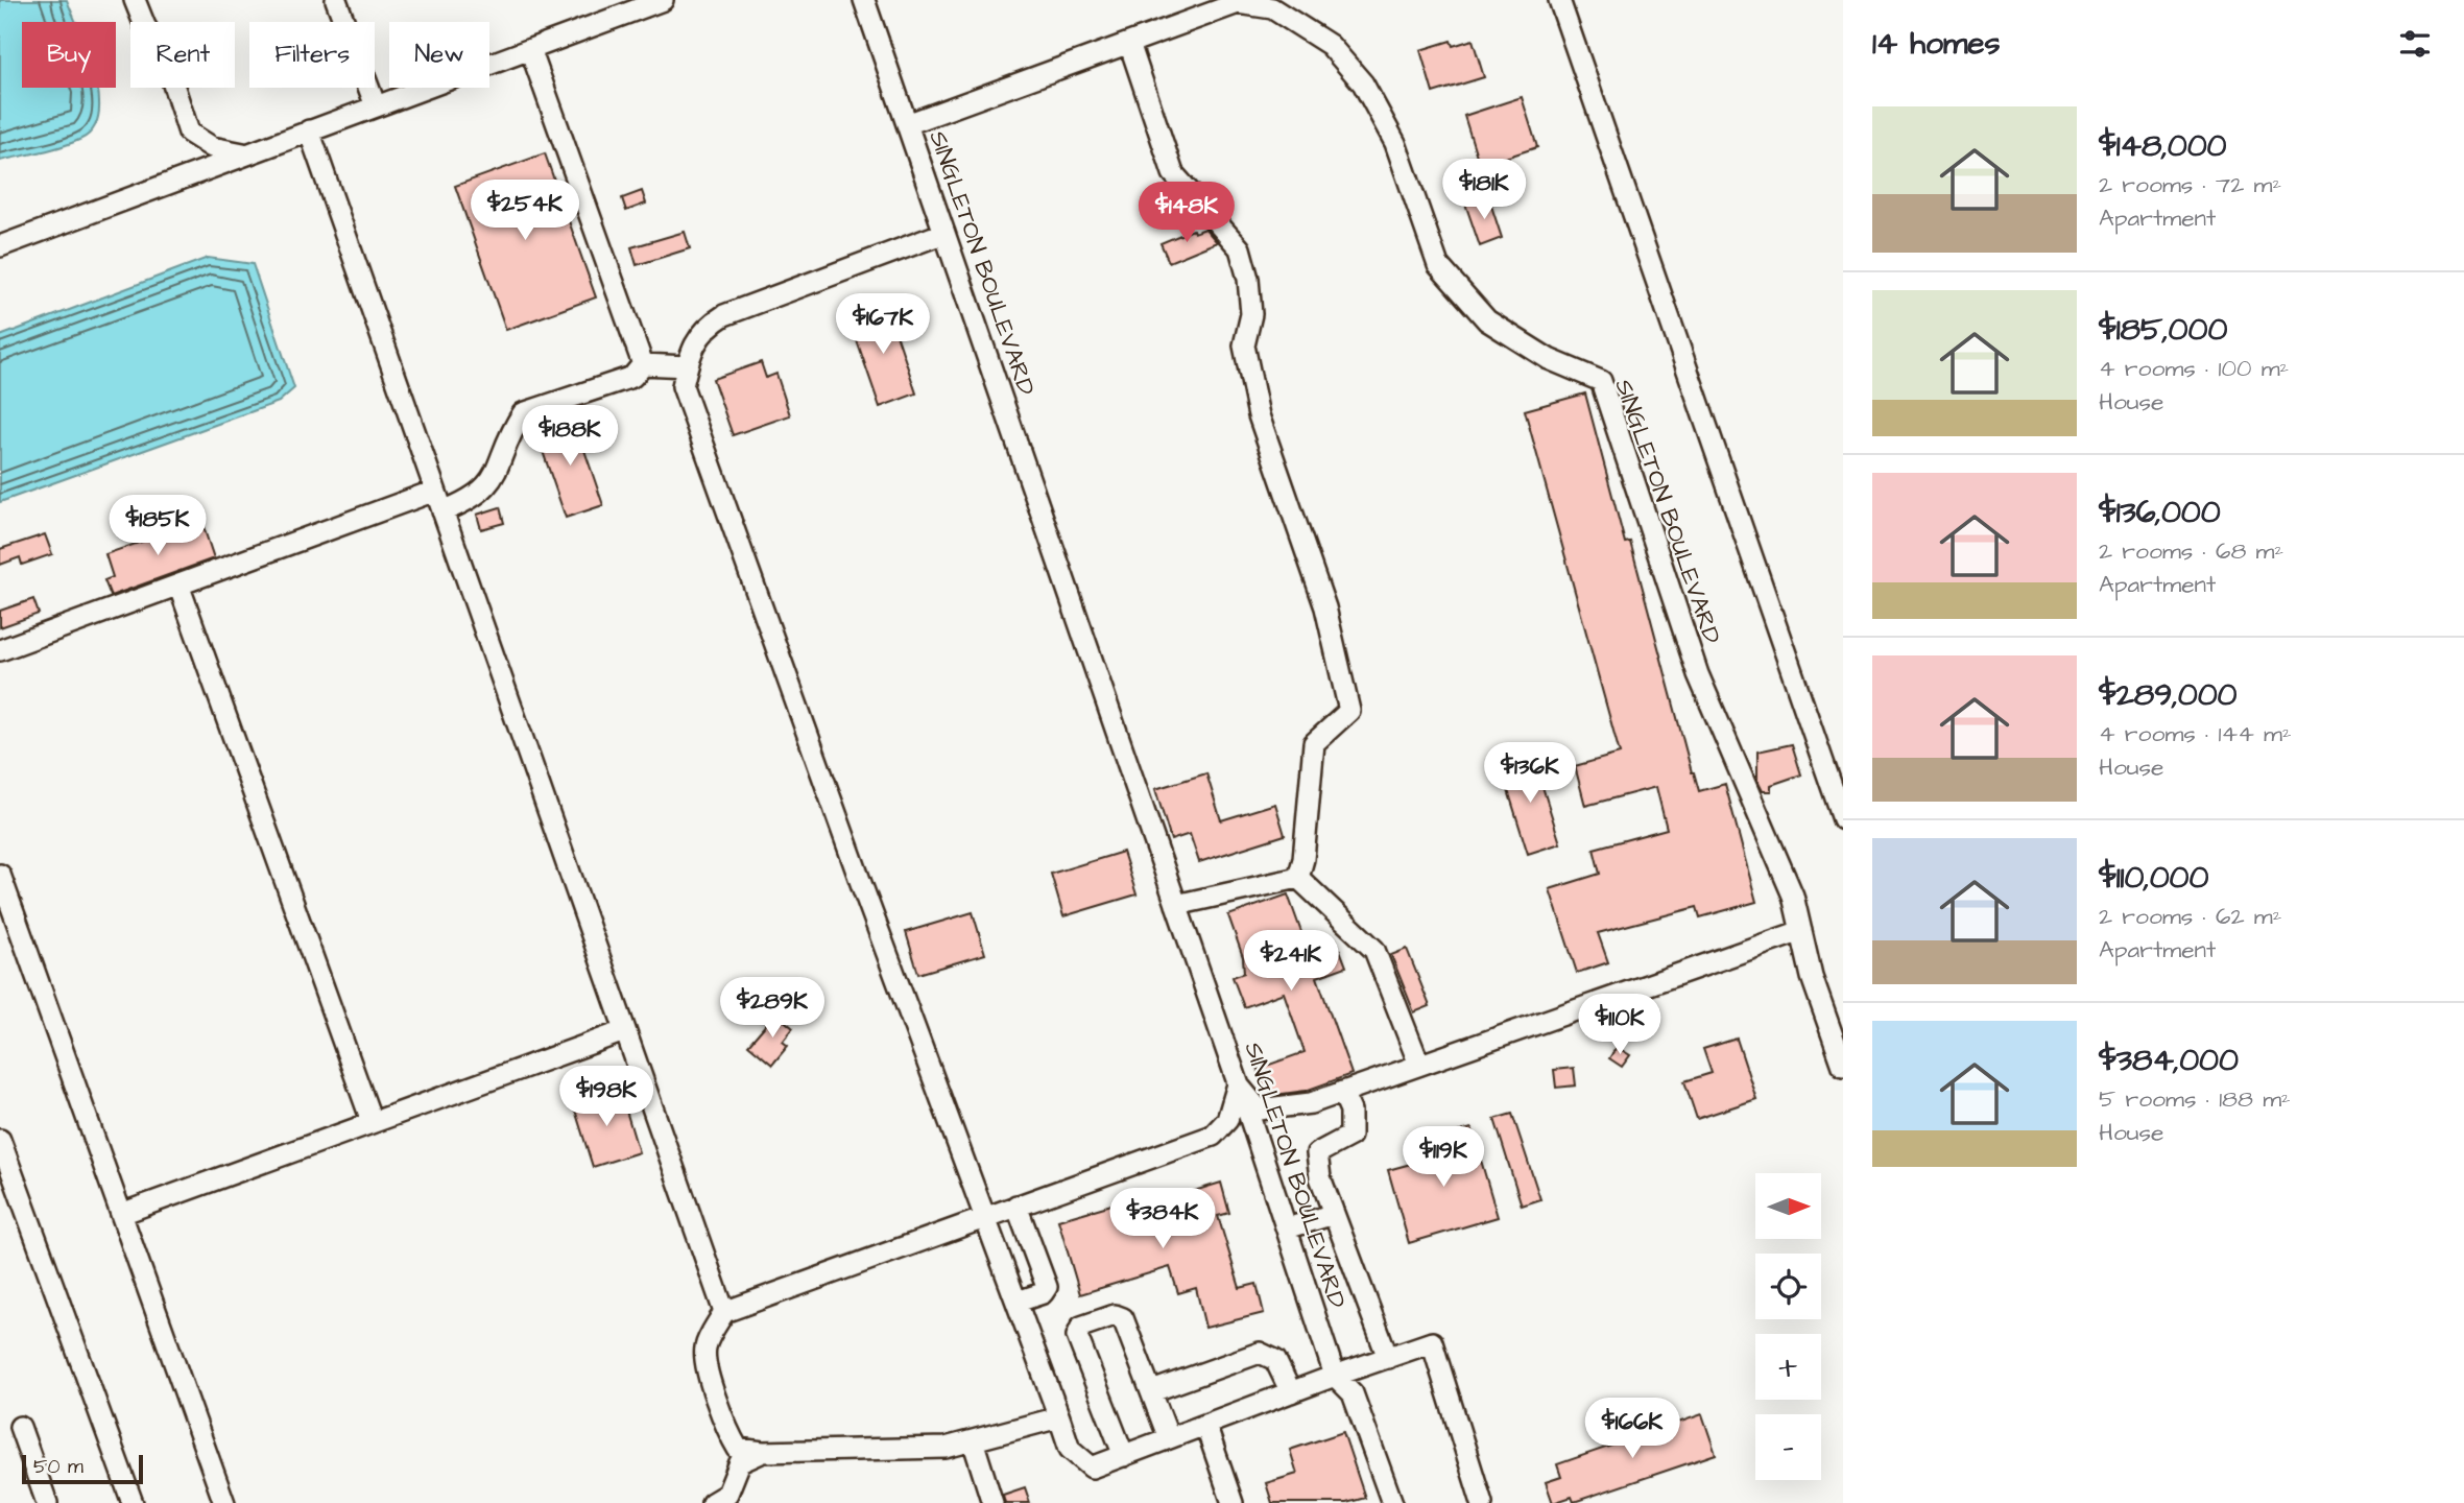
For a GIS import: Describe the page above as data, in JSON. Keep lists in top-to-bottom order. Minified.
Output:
{"streets":{"lane":["SINGLETON BOULEVARD"]},"scale_bar":"50 m","north":"right","page":{"heading":"14 homes","chip":["Buy","Rent","Filters","New"],"list":[{"name":"$148,000","note":"2 rooms · 72 m² · Apartment"},{"name":"$185,000","note":"4 rooms · 100 m² · House"},{"name":"$136,000","note":"2 rooms · 68 m² · Apartment"},{"name":"$289,000","note":"4 rooms · 144 m² · House"},{"name":"$110,000","note":"2 rooms · 62 m² · Apartment"},{"name":"$384,000","note":"5 rooms · 188 m² · House"}],"price":["$181K","$254K","$148K","$167K","$188K","$185K","$136K","$241K","$289K","$110K","$198K","$119K","$384K","$166K"],"map_buttons":["+","−"],"scale":"50 m"}}
